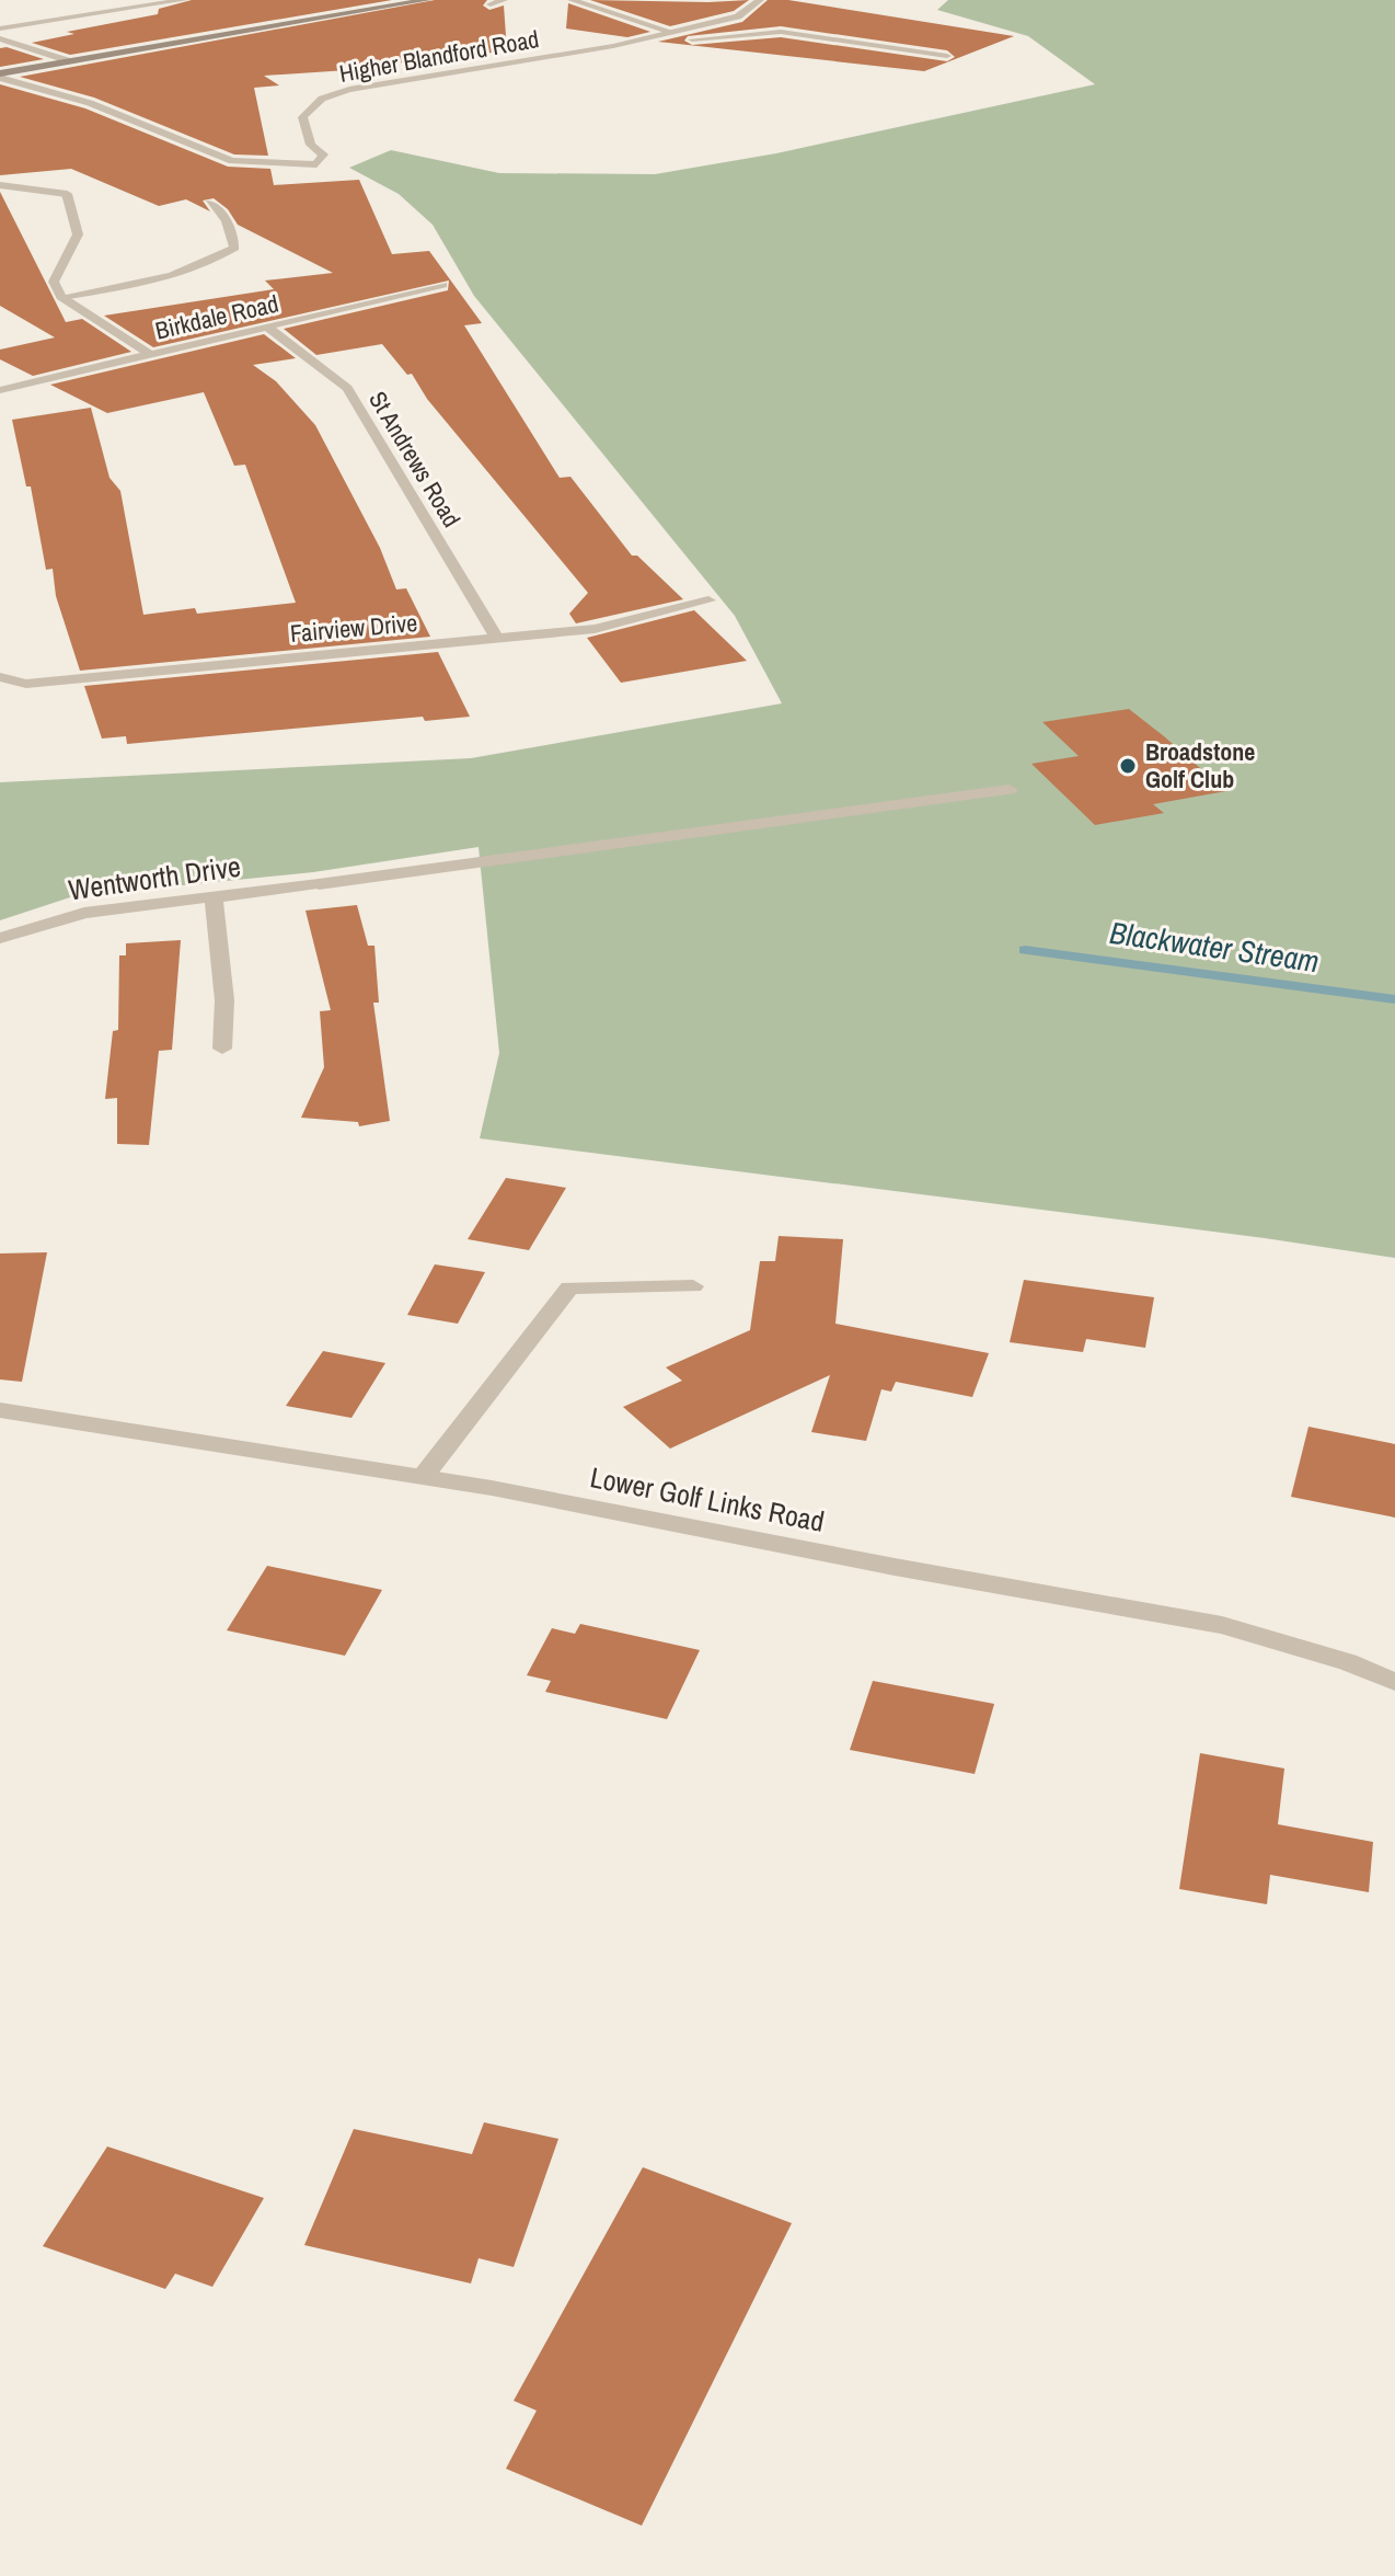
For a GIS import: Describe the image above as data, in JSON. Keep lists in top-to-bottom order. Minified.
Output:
{"streets":{"main road":["Higher Blandford Road"],"street":["Birkdale Road","St Andrews Road","Fairview Drive","Wentworth Drive","Lower Golf Links Road"]},"crossings":[["Birkdale Road","St Andrews Road"],["St Andrews Road","Fairview Drive"]],"water":["Blackwater Stream"],"places":["Broadstone Golf Club"]}
